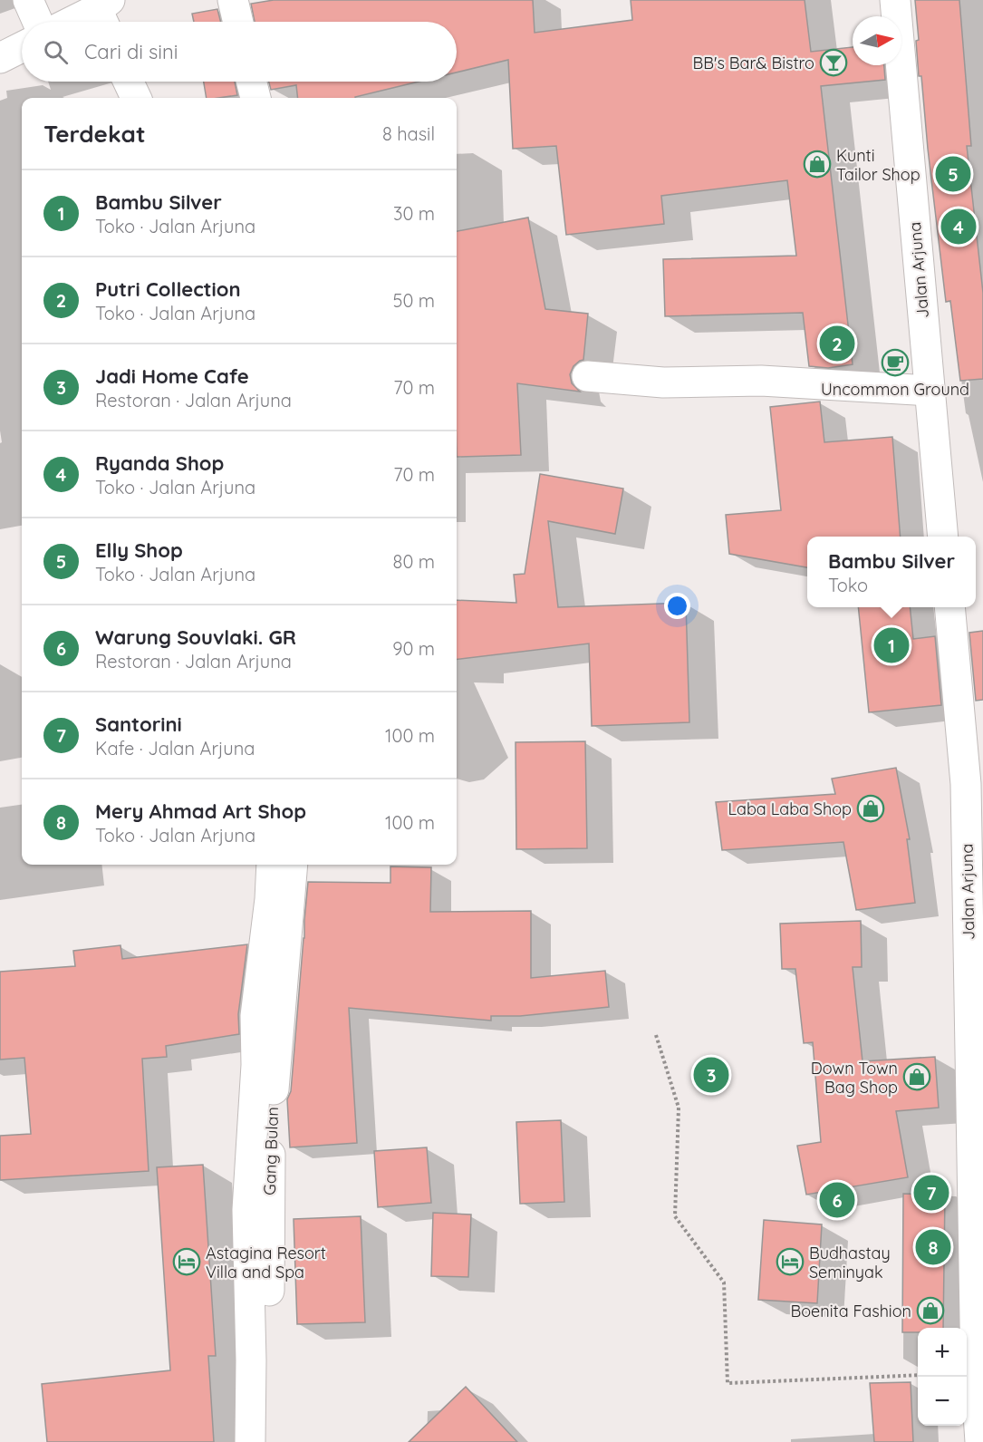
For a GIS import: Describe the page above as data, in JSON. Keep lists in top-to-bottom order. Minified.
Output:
{"streets":{"street":["Jalan Arjuna","Gang Bulan"]},"places":{"bar":["BB's Bar& Bistro"],"shop":["Kunti Tailor Shop","Laba Laba Shop","Down Town Bag Shop","Boenita Fashion"],"cafe":["Uncommon Ground"],"hotel":["Astagina Resort Villa and Spa","Budhastay Seminyak"]},"north":"right","page":{"search":"Cari di sini","heading":["Terdekat","8 hasil"],"pins":["5","4","2","1","3","7","6","8"],"list":[{"mark":"1","name":"Bambu Silver","note":"Toko · Jalan Arjuna","value":"30 m"},{"mark":"2","name":"Putri Collection","note":"Toko · Jalan Arjuna","value":"50 m"},{"mark":"3","name":"Jadi Home Cafe","note":"Restoran · Jalan Arjuna","value":"70 m"},{"mark":"4","name":"Ryanda Shop","note":"Toko · Jalan Arjuna","value":"70 m"},{"mark":"5","name":"Elly Shop","note":"Toko · Jalan Arjuna","value":"80 m"},{"mark":"6","name":"Warung Souvlaki. GR","note":"Restoran · Jalan Arjuna","value":"90 m"},{"mark":"7","name":"Santorini","note":"Kafe · Jalan Arjuna","value":"100 m"},{"mark":"8","name":"Mery Ahmad Art Shop","note":"Toko · Jalan Arjuna","value":"100 m"}],"popup":["Bambu Silver","Toko"],"map_buttons":["+","−"]}}
